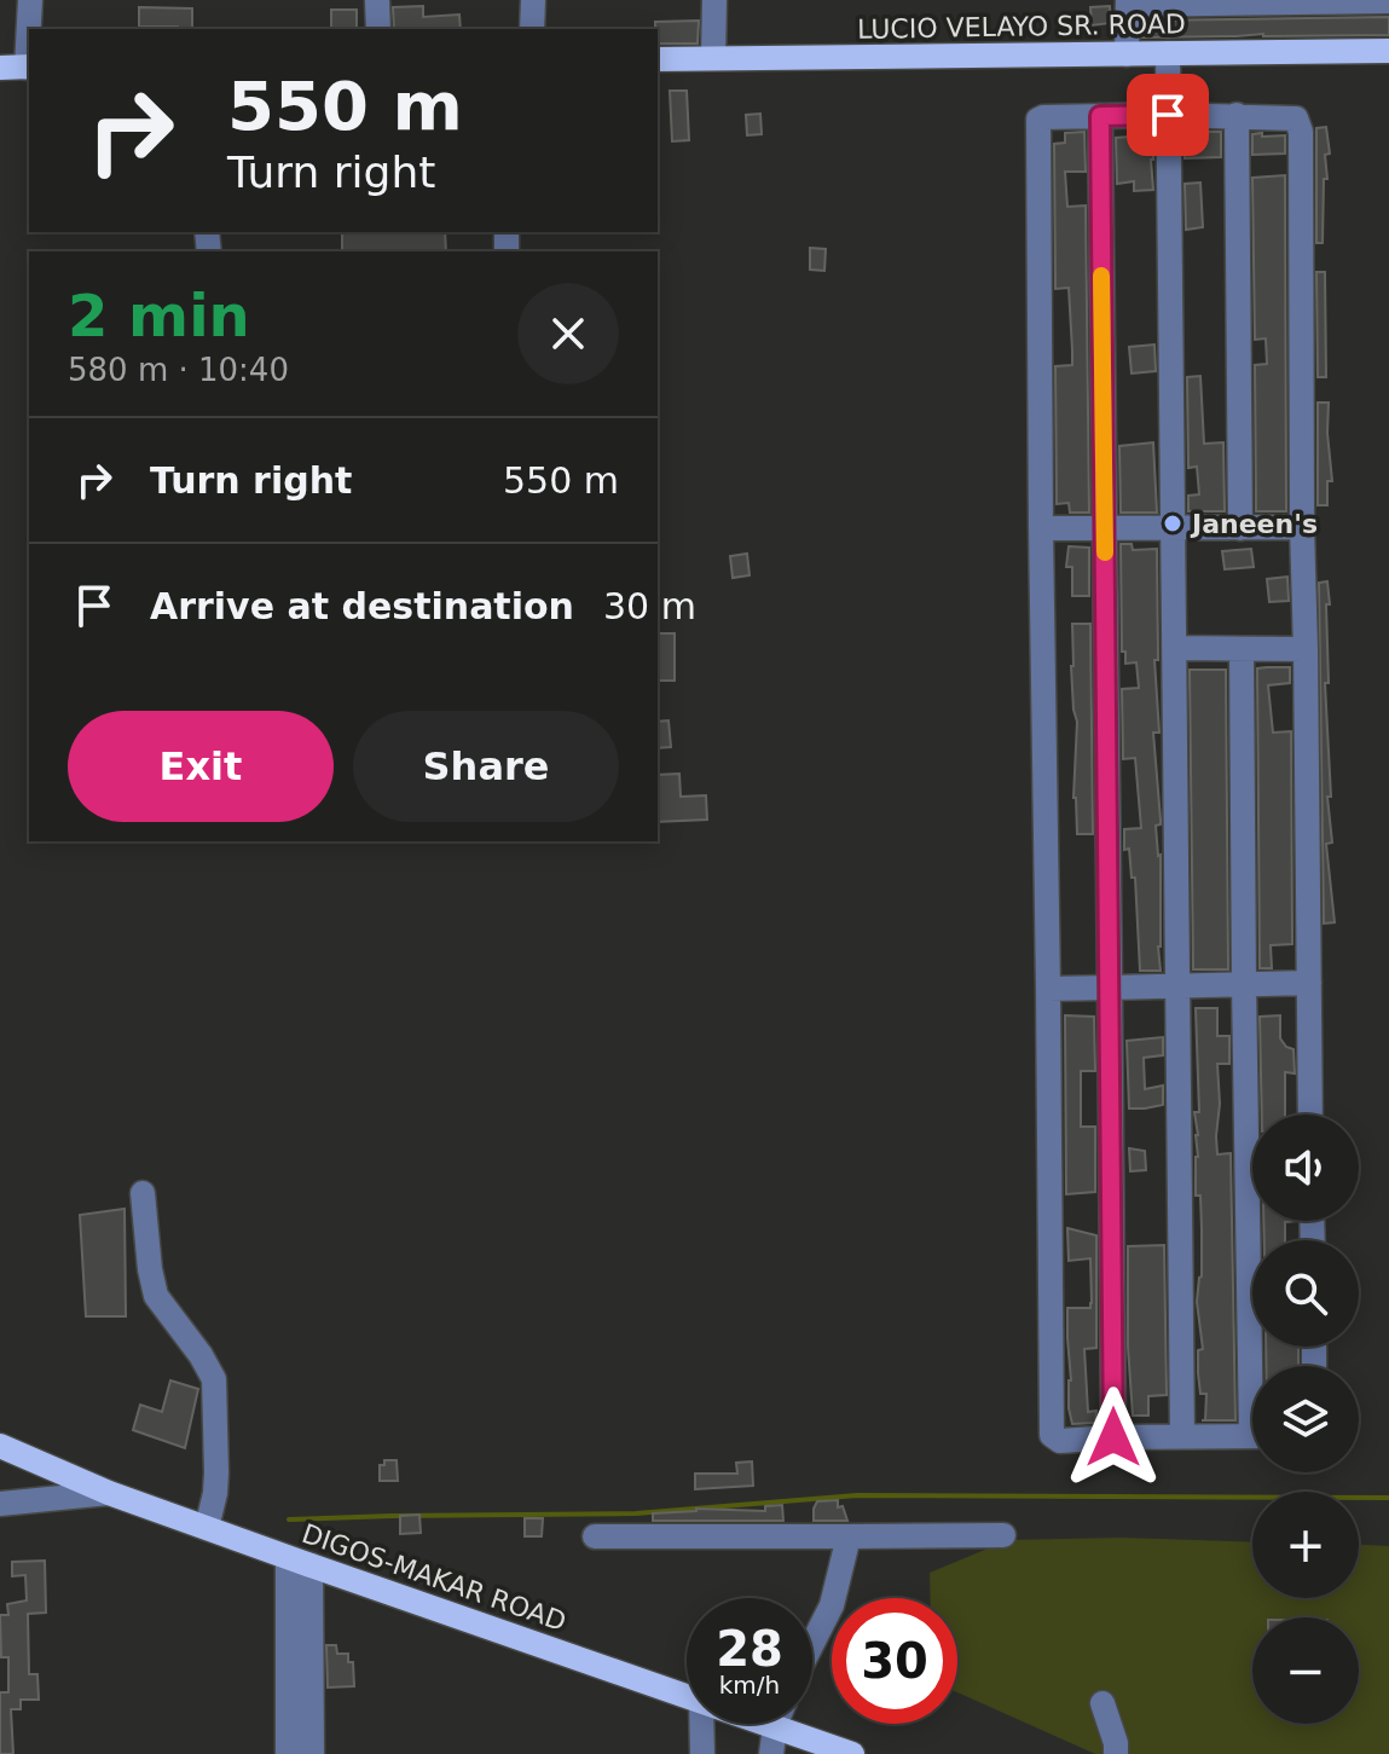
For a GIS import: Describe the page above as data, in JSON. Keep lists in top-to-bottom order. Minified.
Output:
{"streets":{"main road":["LUCIO VELAYO SR. ROAD","DIGOS-MAKAR ROAD"]},"places":["Janeen's"],"page":{"turn":["550 m","Turn right"],"heading":["2 min","580 m · 10:40"],"list":[{"name":"Turn right","value":"550 m"},{"name":"Arrive at destination","value":"30 m"}],"buttons":["Exit","Share"],"map_buttons":["+","−"],"speed":"28 km/h","limit":"30"}}
